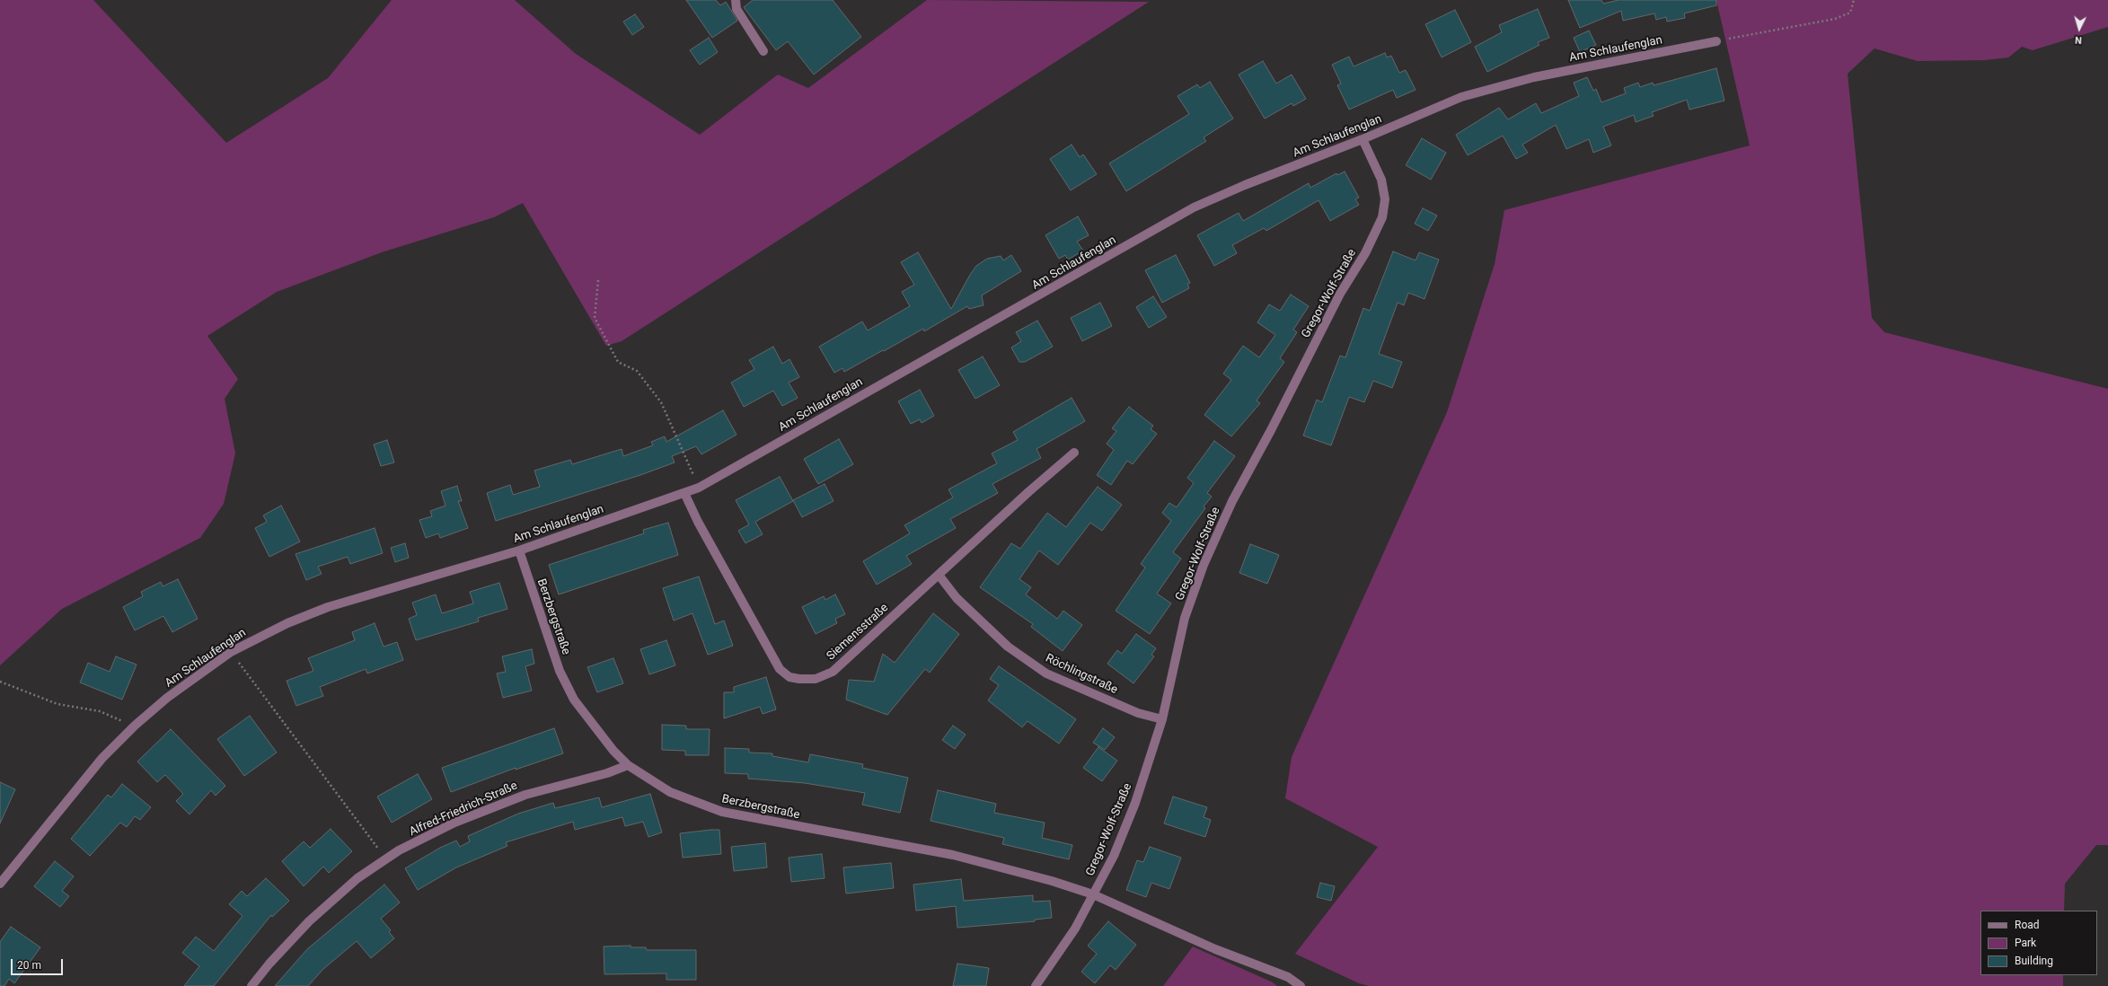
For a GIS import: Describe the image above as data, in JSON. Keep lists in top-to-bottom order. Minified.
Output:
{"streets":{"street":["Am Schlaufenglan","Gregor-Wolf-Straße","Berzbergstraße","Siemensstraße","Röchlingstraße","Alfred-Friedrich-Straße"]},"crossings":[["Am Schlaufenglan","Gregor-Wolf-Straße"],["Am Schlaufenglan","Berzbergstraße"],["Am Schlaufenglan","Siemensstraße"],["Gregor-Wolf-Straße","Berzbergstraße"],["Gregor-Wolf-Straße","Röchlingstraße"],["Berzbergstraße","Alfred-Friedrich-Straße"],["Siemensstraße","Röchlingstraße"]],"legend":["Road","Park","Building"],"scale_bar":"20 m","north":"bottom"}
